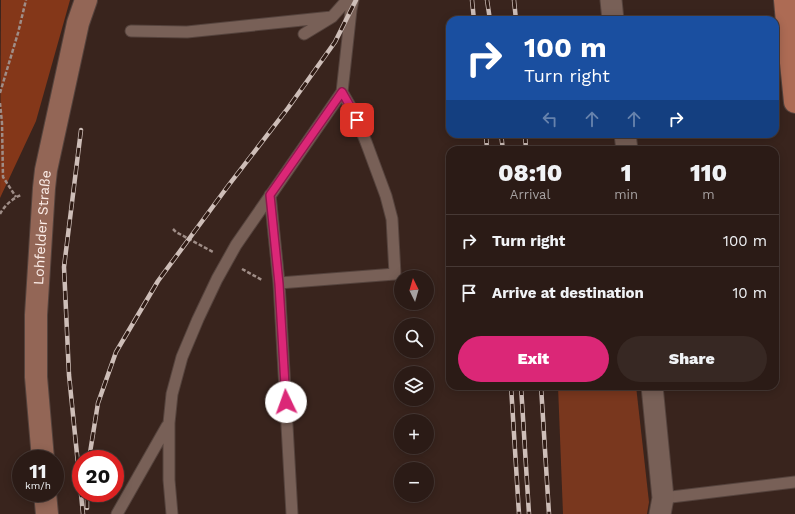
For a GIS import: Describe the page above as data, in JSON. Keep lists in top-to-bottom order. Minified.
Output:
{"streets":{"street":["Lohfelder Straße"]},"north":"top","page":{"turn":["100 m","Turn right"],"eta":["08:10","Arrival","1","min","110","m"],"list":[{"name":"Turn right","value":"100 m"},{"name":"Arrive at destination","value":"10 m"}],"map_buttons":["+","−"],"buttons":["Exit","Share"],"speed":"11 km/h","limit":"20"}}
